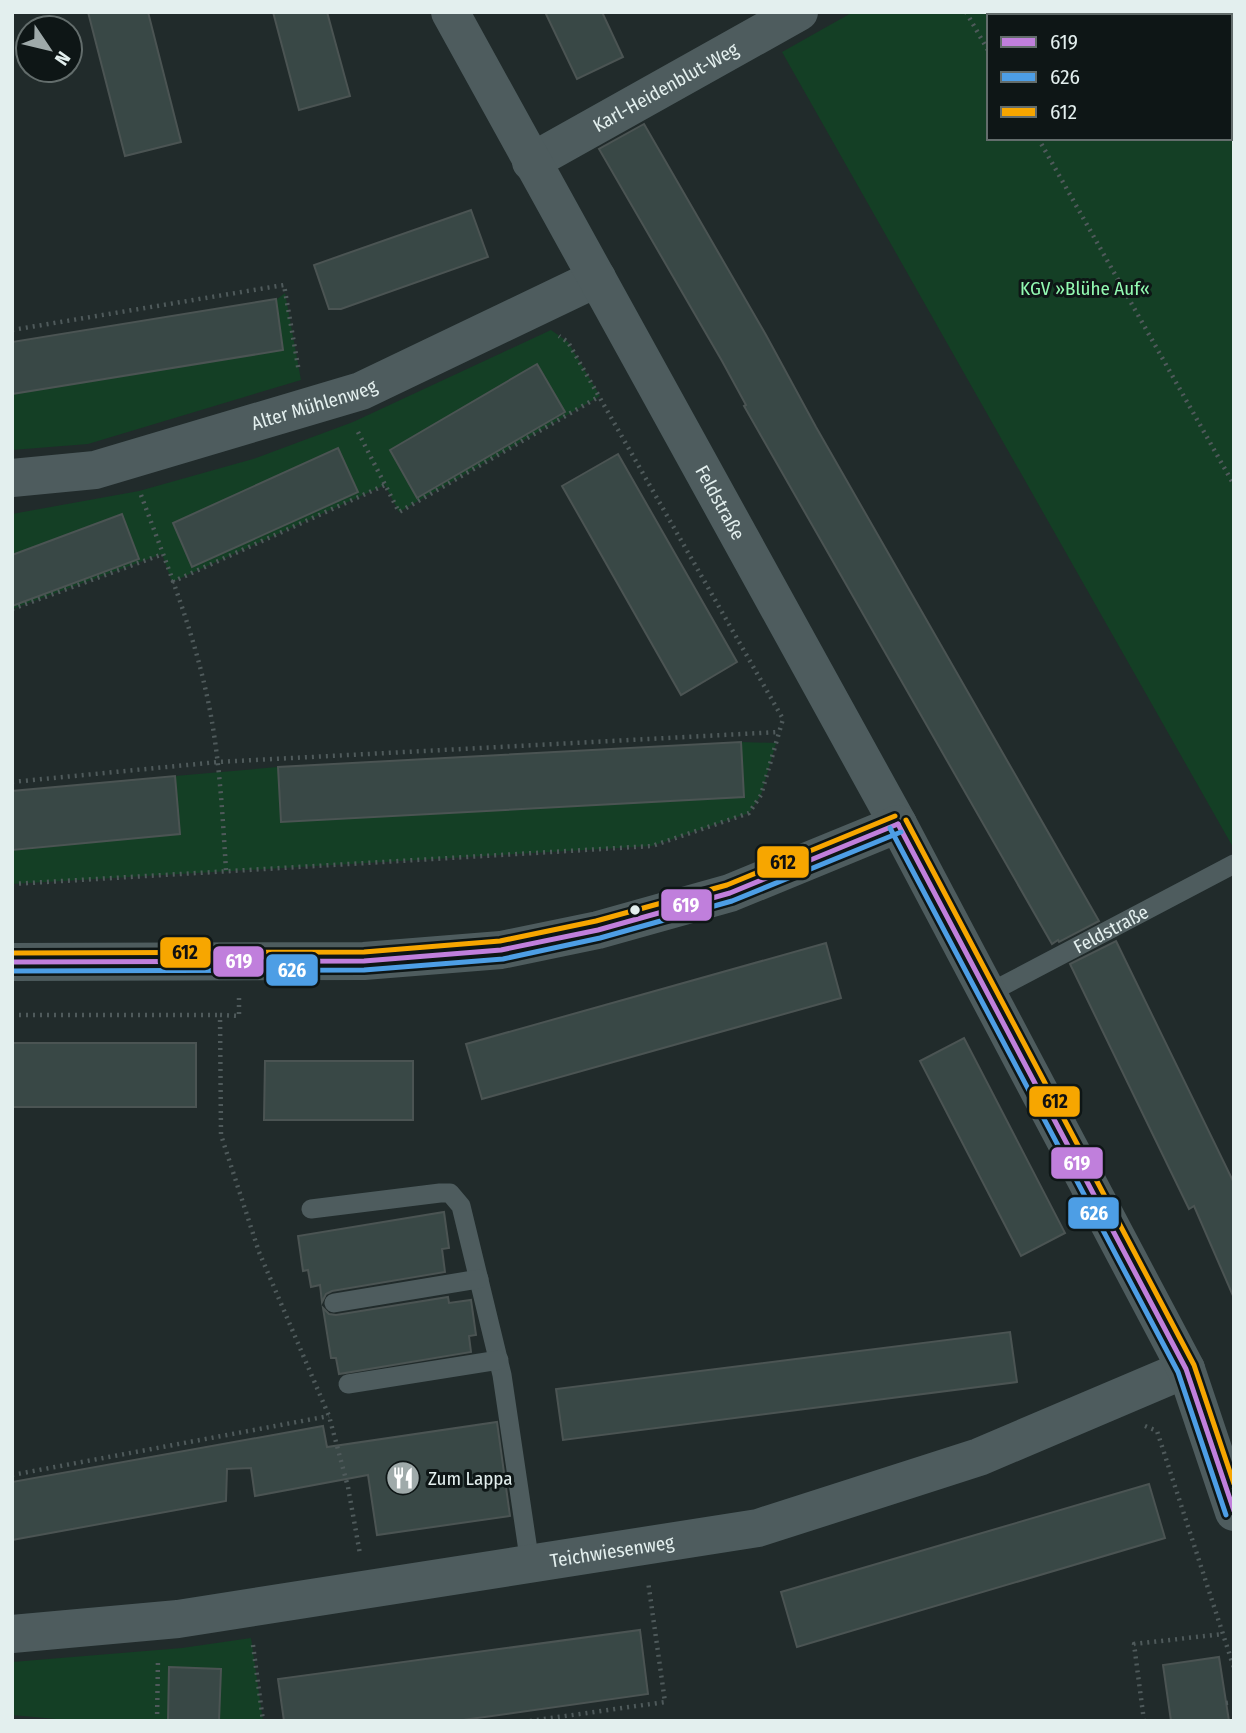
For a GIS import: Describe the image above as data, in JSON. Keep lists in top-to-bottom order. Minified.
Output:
{"streets":{"street":["Karl-Heidenblut-Weg","Alter Mühlenweg","Feldstraße","Teichwiesenweg"]},"crossings":[["Karl-Heidenblut-Weg","Feldstraße"],["Alter Mühlenweg","Feldstraße"],["Feldstraße","Teichwiesenweg"]],"parks":["KGV »Blühe Auf«"],"places":{"restaurant":["Zum Lappa"]},"lines":["transit line 612","transit line 619","transit line 626"],"legend":["619","626","612"],"north":"bottom right"}
